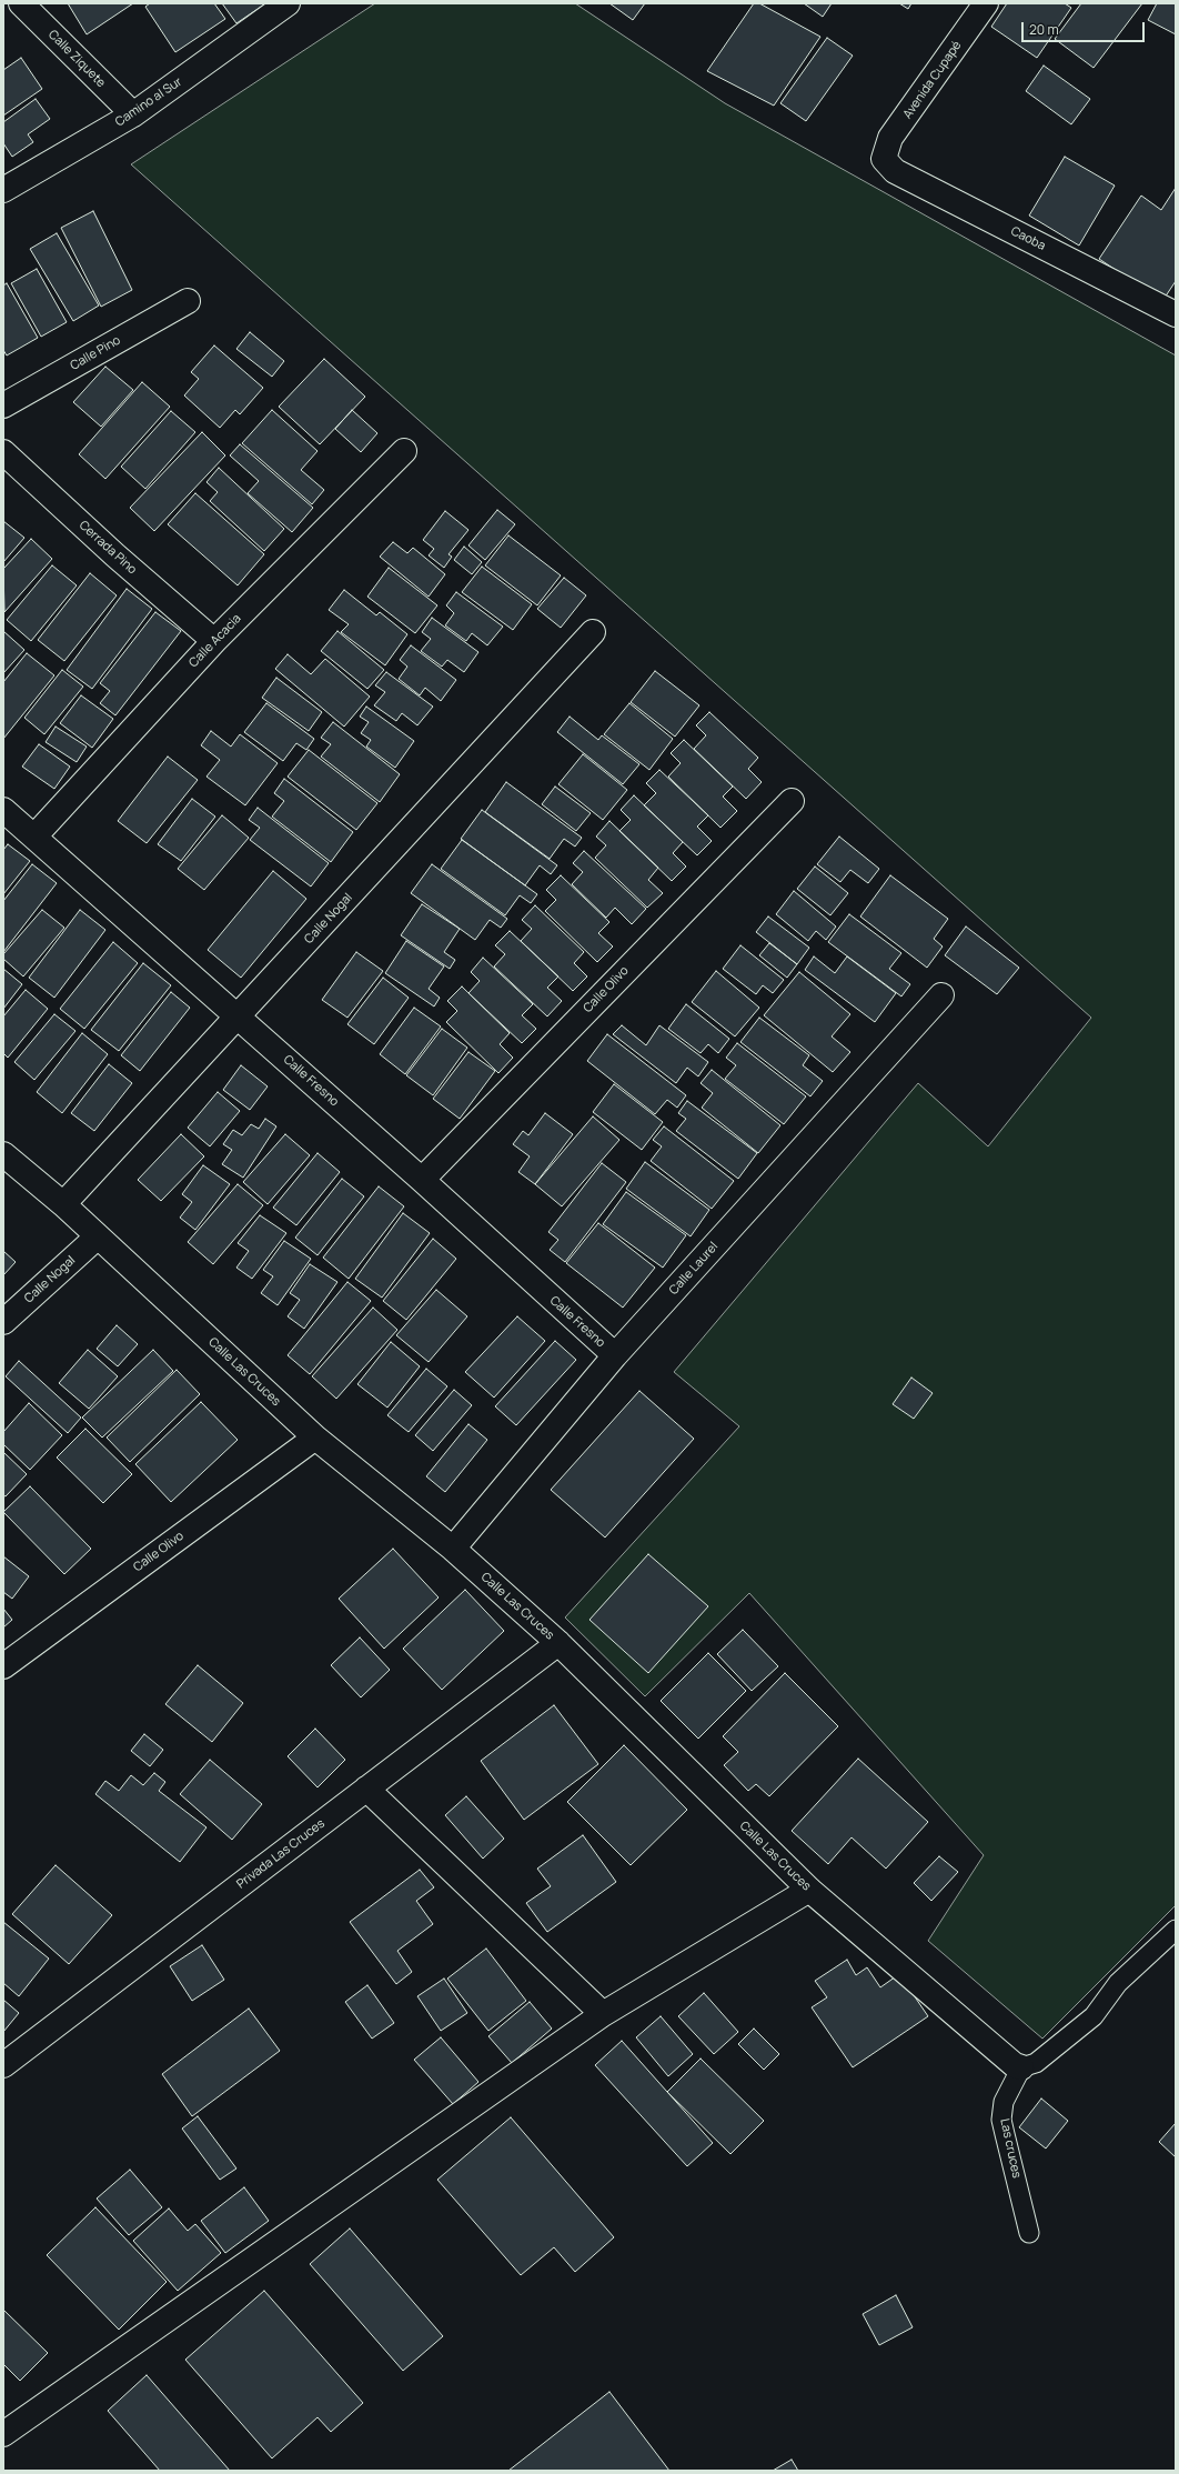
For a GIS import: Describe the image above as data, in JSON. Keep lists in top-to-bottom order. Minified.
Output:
{"streets":{"street":["Calle Ziquete","Avenida Cupapé","Camino al Sur","Caoba","Calle Pino","Cerrada Pino","Calle Acacia","Calle Nogal","Calle Olivo","Calle Fresno","Calle Laurel","Calle Las Cruces","Privada Las Cruces"],"lane":["Las cruces"]},"crossings":[["Calle Ziquete","Camino al Sur"],["Avenida Cupapé","Caoba"],["Cerrada Pino","Calle Acacia"],["Calle Acacia","Calle Fresno"],["Calle Nogal","Calle Fresno"],["Calle Nogal","Calle Las Cruces"],["Calle Olivo","Calle Fresno"],["Calle Olivo","Calle Las Cruces"],["Calle Fresno","Calle Laurel"],["Calle Laurel","Calle Las Cruces"],["Calle Las Cruces","Privada Las Cruces"],["Calle Las Cruces","Las cruces"]],"scale_bar":"20 m"}
